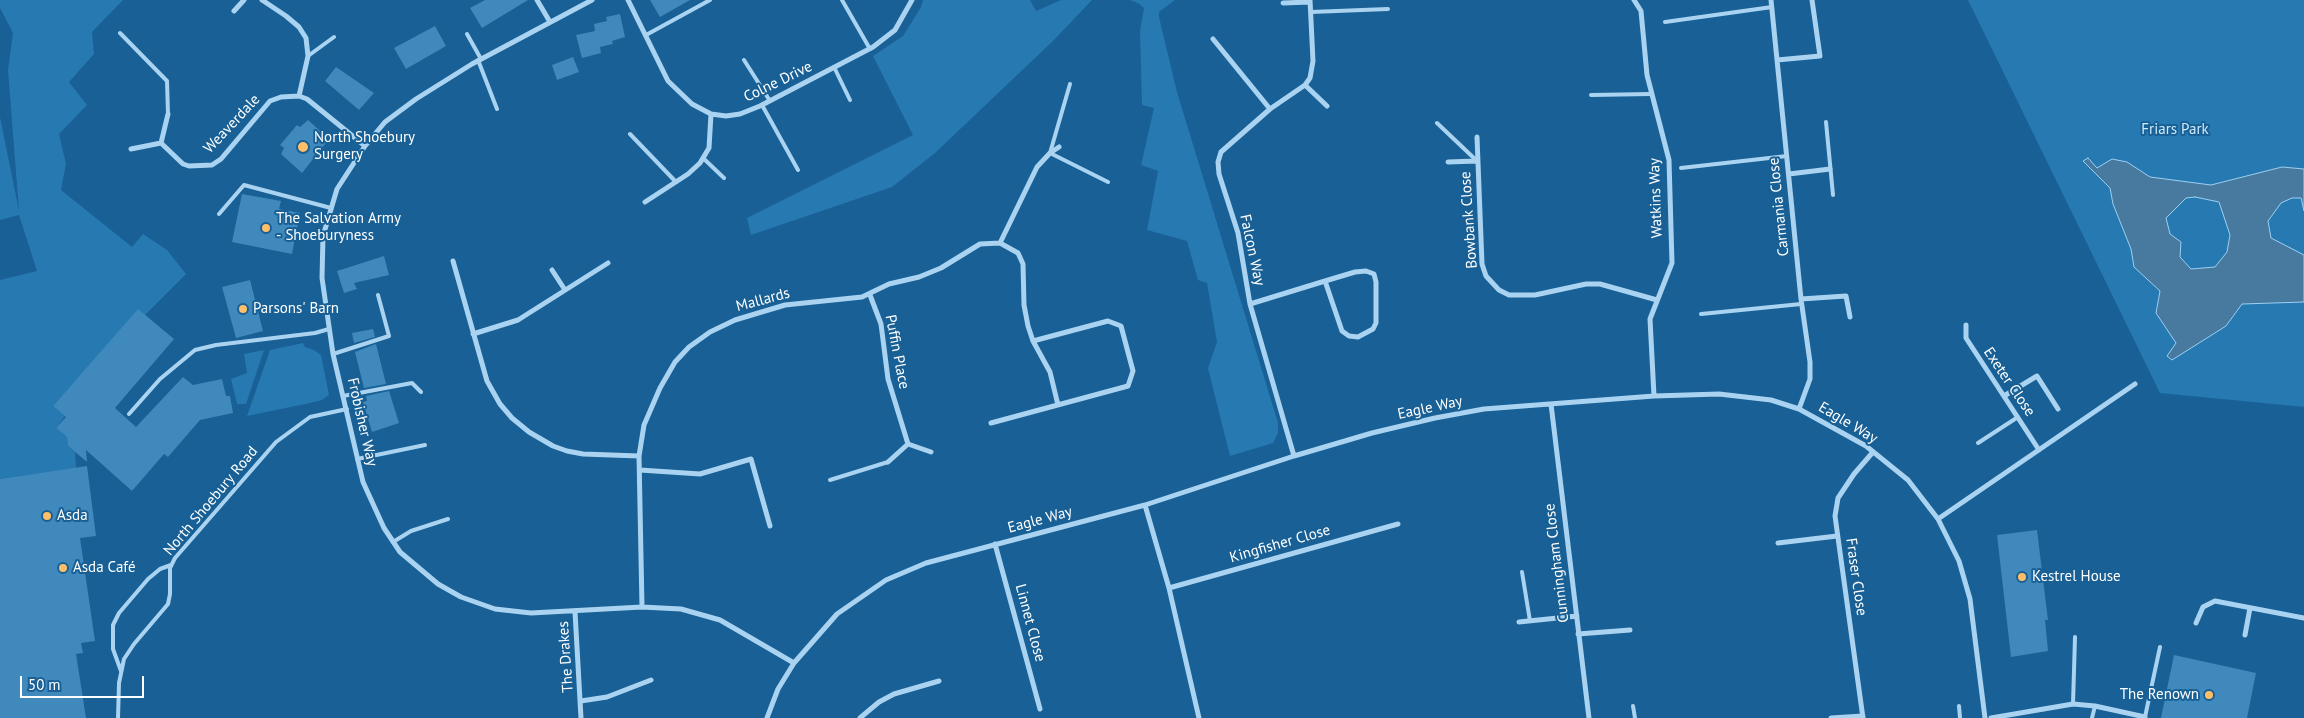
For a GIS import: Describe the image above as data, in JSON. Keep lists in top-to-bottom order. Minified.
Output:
{"streets":{"street":["Colne Drive","Weaverdale","Watkins Way","Carmania Close","Bowbank Close","Falcon Way","Mallards","Puffin Place","Exeter Close","Eagle Way","Frobisher Way","Kingfisher Close","Cunningham Close","Fraser Close","Linnet Close","The Drakes"],"lane":["North Shoebury Road"]},"crossings":[["Watkins Way","Bowbank Close"],["Watkins Way","Eagle Way"],["Carmania Close","Eagle Way"],["Falcon Way","Eagle Way"],["Mallards","Puffin Place"],["Mallards","Frobisher Way"],["Eagle Way","Frobisher Way"],["Eagle Way","Cunningham Close"],["Eagle Way","Fraser Close"],["Eagle Way","Linnet Close"],["Frobisher Way","North Shoebury Road"],["Frobisher Way","The Drakes"]],"parks":["Friars Park"],"places":["North Shoebury Surgery","The Salvation Army - Shoeburyness","Parsons' Barn","Asda","Asda Café","Kestrel House","The Renown"],"scale_bar":"50 m"}
